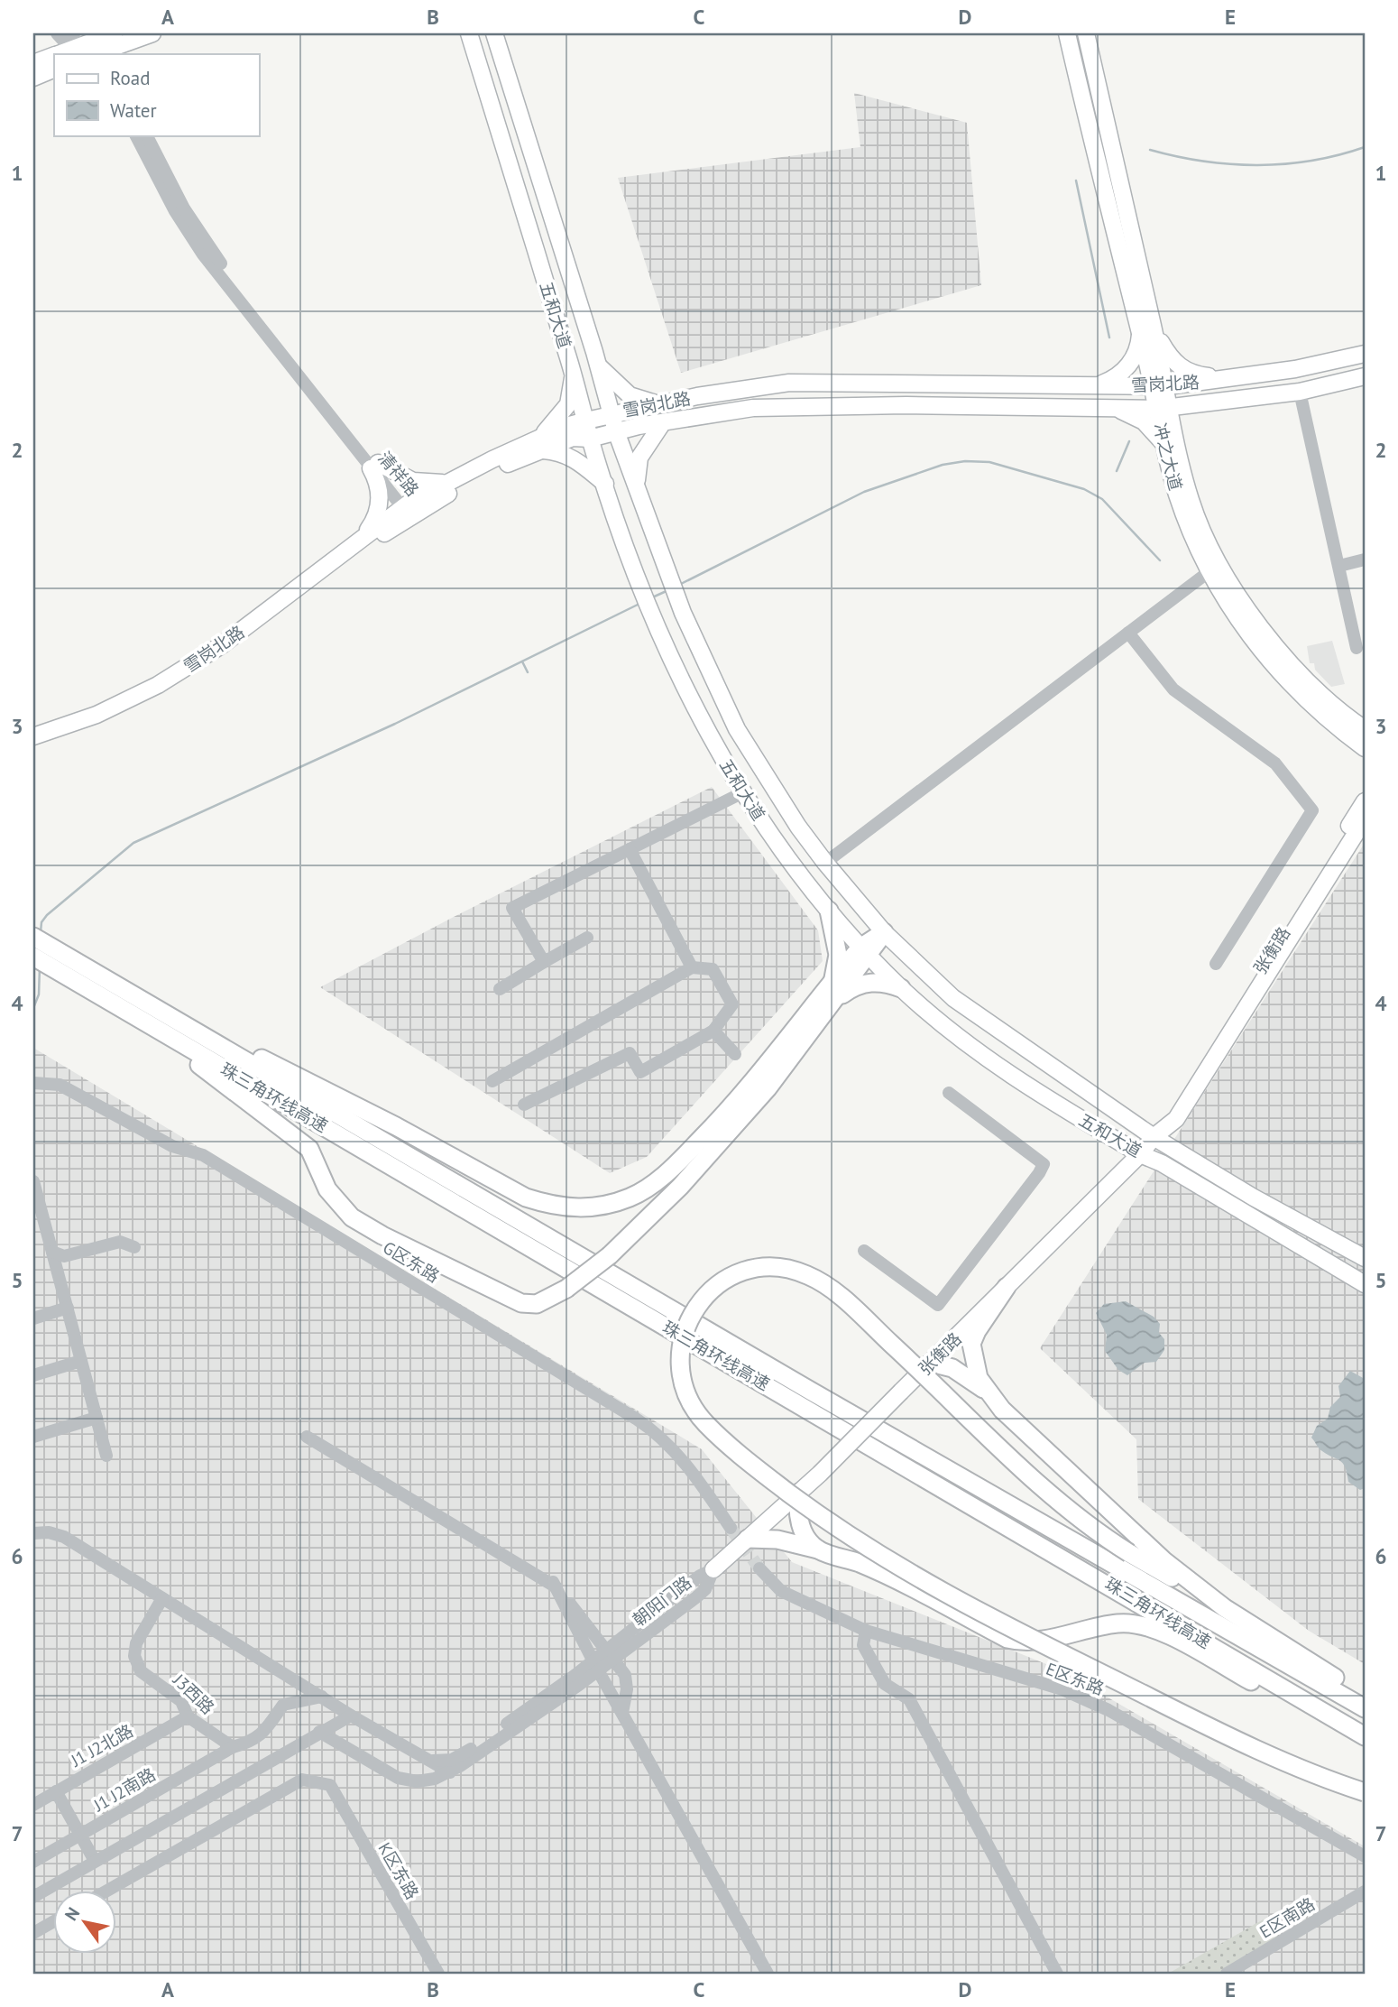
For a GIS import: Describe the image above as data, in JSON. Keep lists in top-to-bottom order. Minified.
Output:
{"streets":{"highway":["珠三角环线高速"],"main road":["五和大道","雪岗北路","冲之大道","张衡路"],"street":["清祥路","G区东路","朝阳门路","E区东路","J3西路","J1 J2北路","J1 J2南路","K区东路","E区南路"]},"crossings":[["五和大道","雪岗北路"],["五和大道","张衡路"],["雪岗北路","冲之大道"],["雪岗北路","清祥路"],["张衡路","朝阳门路"],["J3西路","J1 J2北路"],["J3西路","J1 J2南路"]],"legend":["Road","Water"],"north":"top left","grid":{"columns":["A","B","C","D","E"],"rows":["1","2","3","4","5","6","7"]}}
